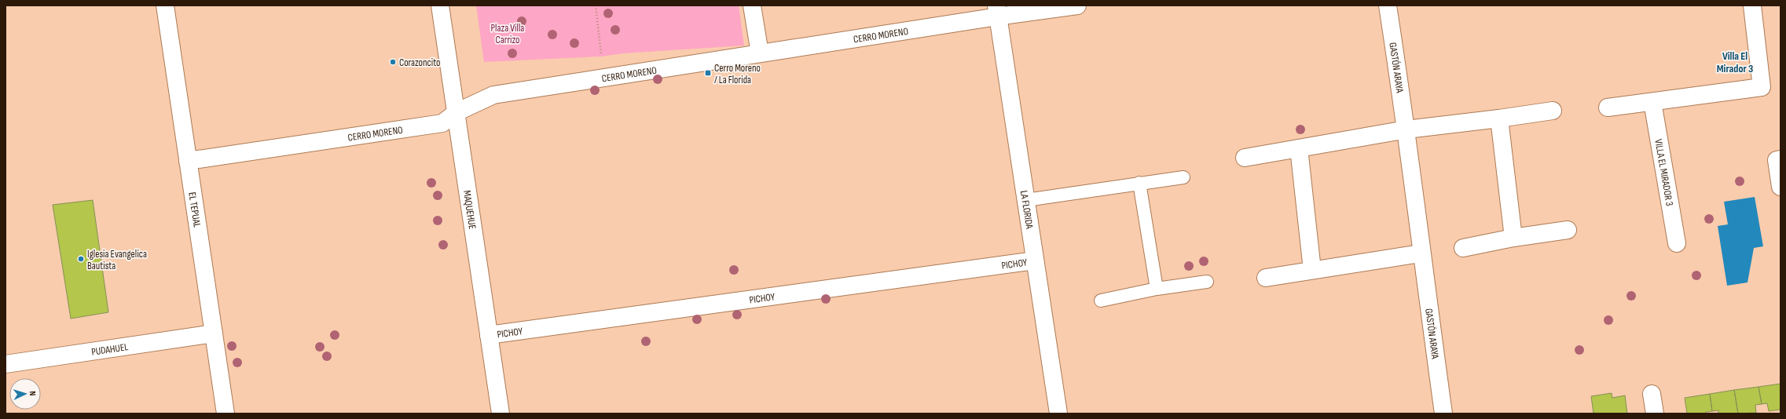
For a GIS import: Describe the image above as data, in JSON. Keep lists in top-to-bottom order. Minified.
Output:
{"streets":{"street":["CERRO MORENO","GASTÓN ARAYA","VILLA EL MIRADOR 3","EL TEPUAL","MAQUEHUE","LA FLORIDA","PICHOY","PUDAHUEL"]},"crossings":[["CERRO MORENO","EL TEPUAL"],["CERRO MORENO","MAQUEHUE"],["CERRO MORENO","LA FLORIDA"],["EL TEPUAL","PUDAHUEL"],["MAQUEHUE","PICHOY"],["LA FLORIDA","PICHOY"]],"districts":["Villa El Mirador 3"],"parks":["Plaza Villa Carrizo"],"places":{"other":["Corazoncito","Iglesia Evangelica Bautista"],"transit":["Cerro Moreno / La Florida"]},"north":"right"}
